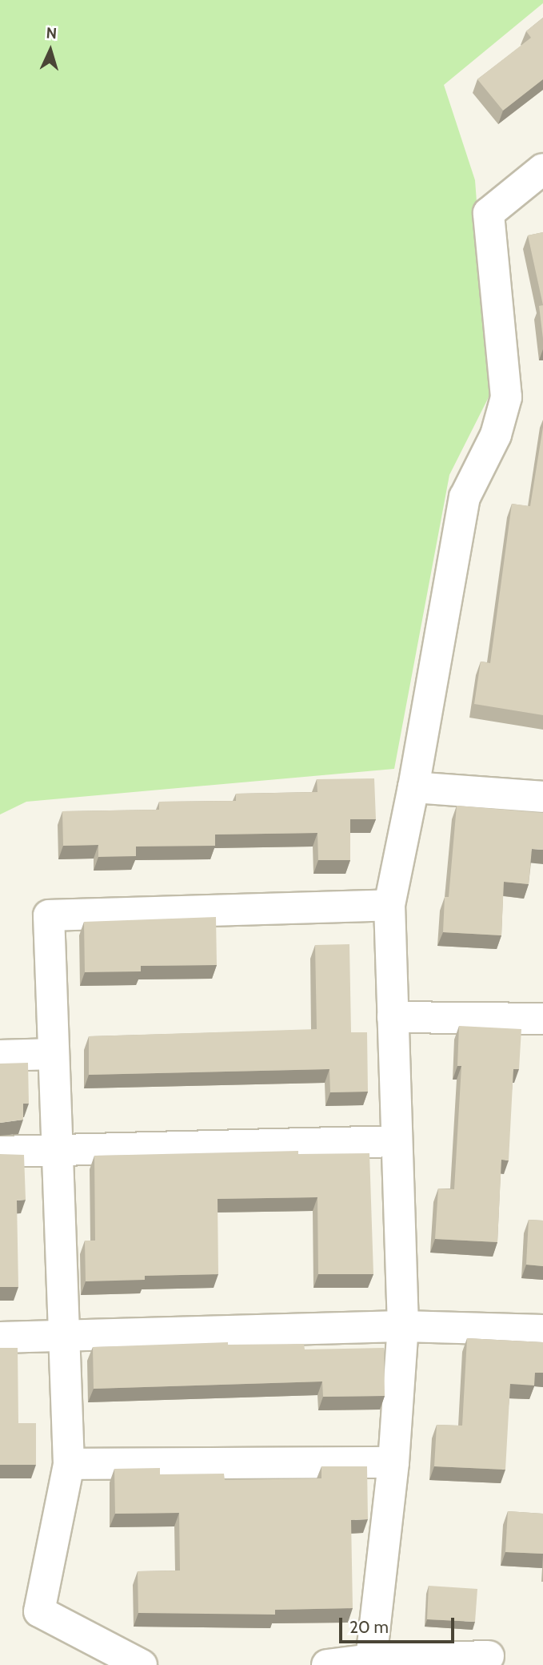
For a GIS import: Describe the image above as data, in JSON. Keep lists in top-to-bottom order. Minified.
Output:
{"scale_bar":"20 m","north":"top"}
